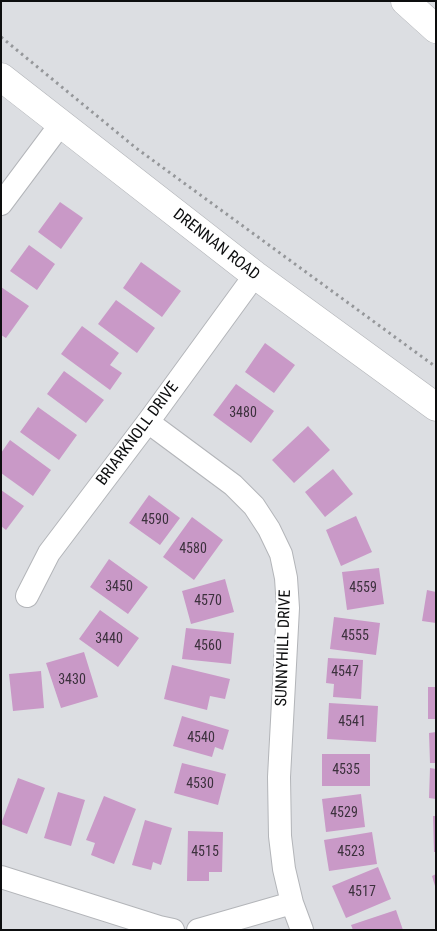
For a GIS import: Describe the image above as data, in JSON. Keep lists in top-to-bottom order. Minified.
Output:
{"streets":{"main road":["DRENNAN ROAD"],"street":["BRIARKNOLL DRIVE","SUNNYHILL DRIVE"]},"crossings":[["DRENNAN ROAD","BRIARKNOLL DRIVE"],["BRIARKNOLL DRIVE","SUNNYHILL DRIVE"]],"house_numbers":["3480","4590","4580","3450","4559","4570","4555","3440","4560","4547","3430","4541","4540","4535","4530","4529","4515","4523","4517"]}
